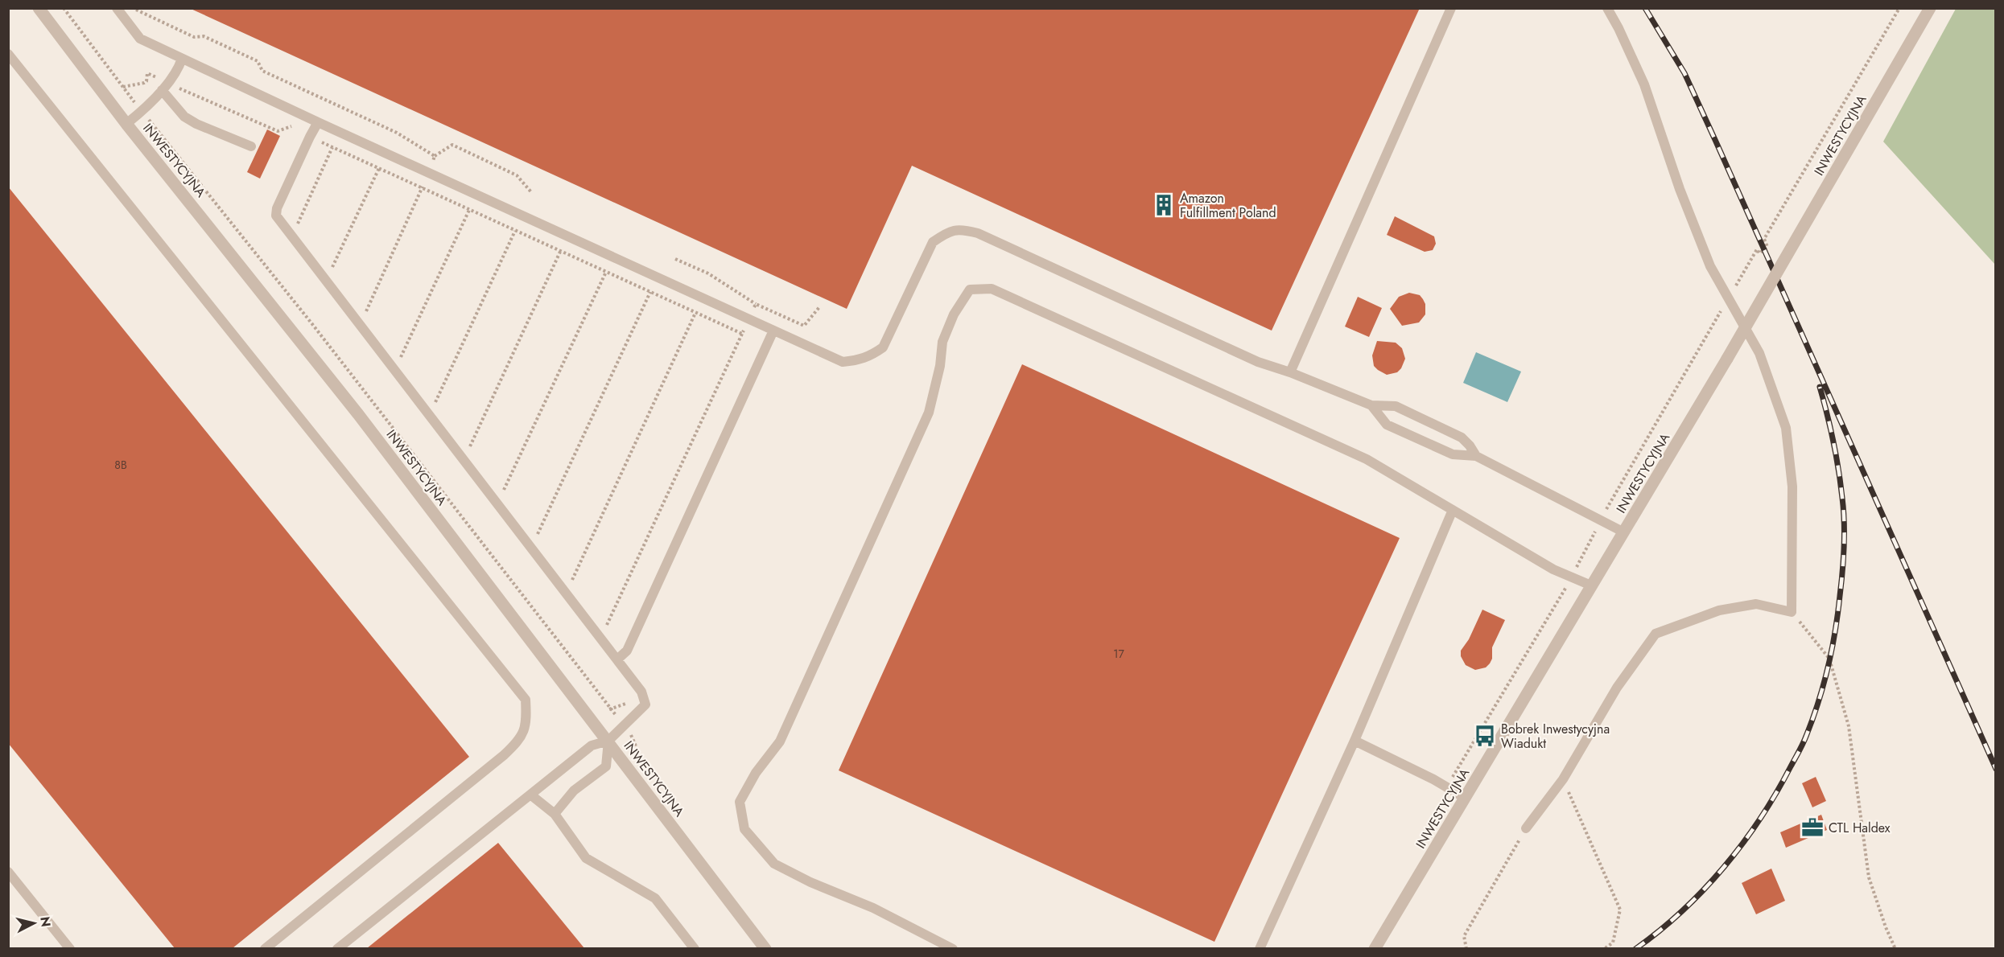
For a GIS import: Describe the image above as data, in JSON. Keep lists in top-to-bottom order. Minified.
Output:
{"streets":{"street":["INWESTYCYJNA"]},"places":{"building":["Amazon Fulfillment Poland"],"bus stop":["Bobrek Inwestycyjna Wiadukt"],"office":["CTL Haldex"]},"house_numbers":["8B","17"],"north":"right"}
